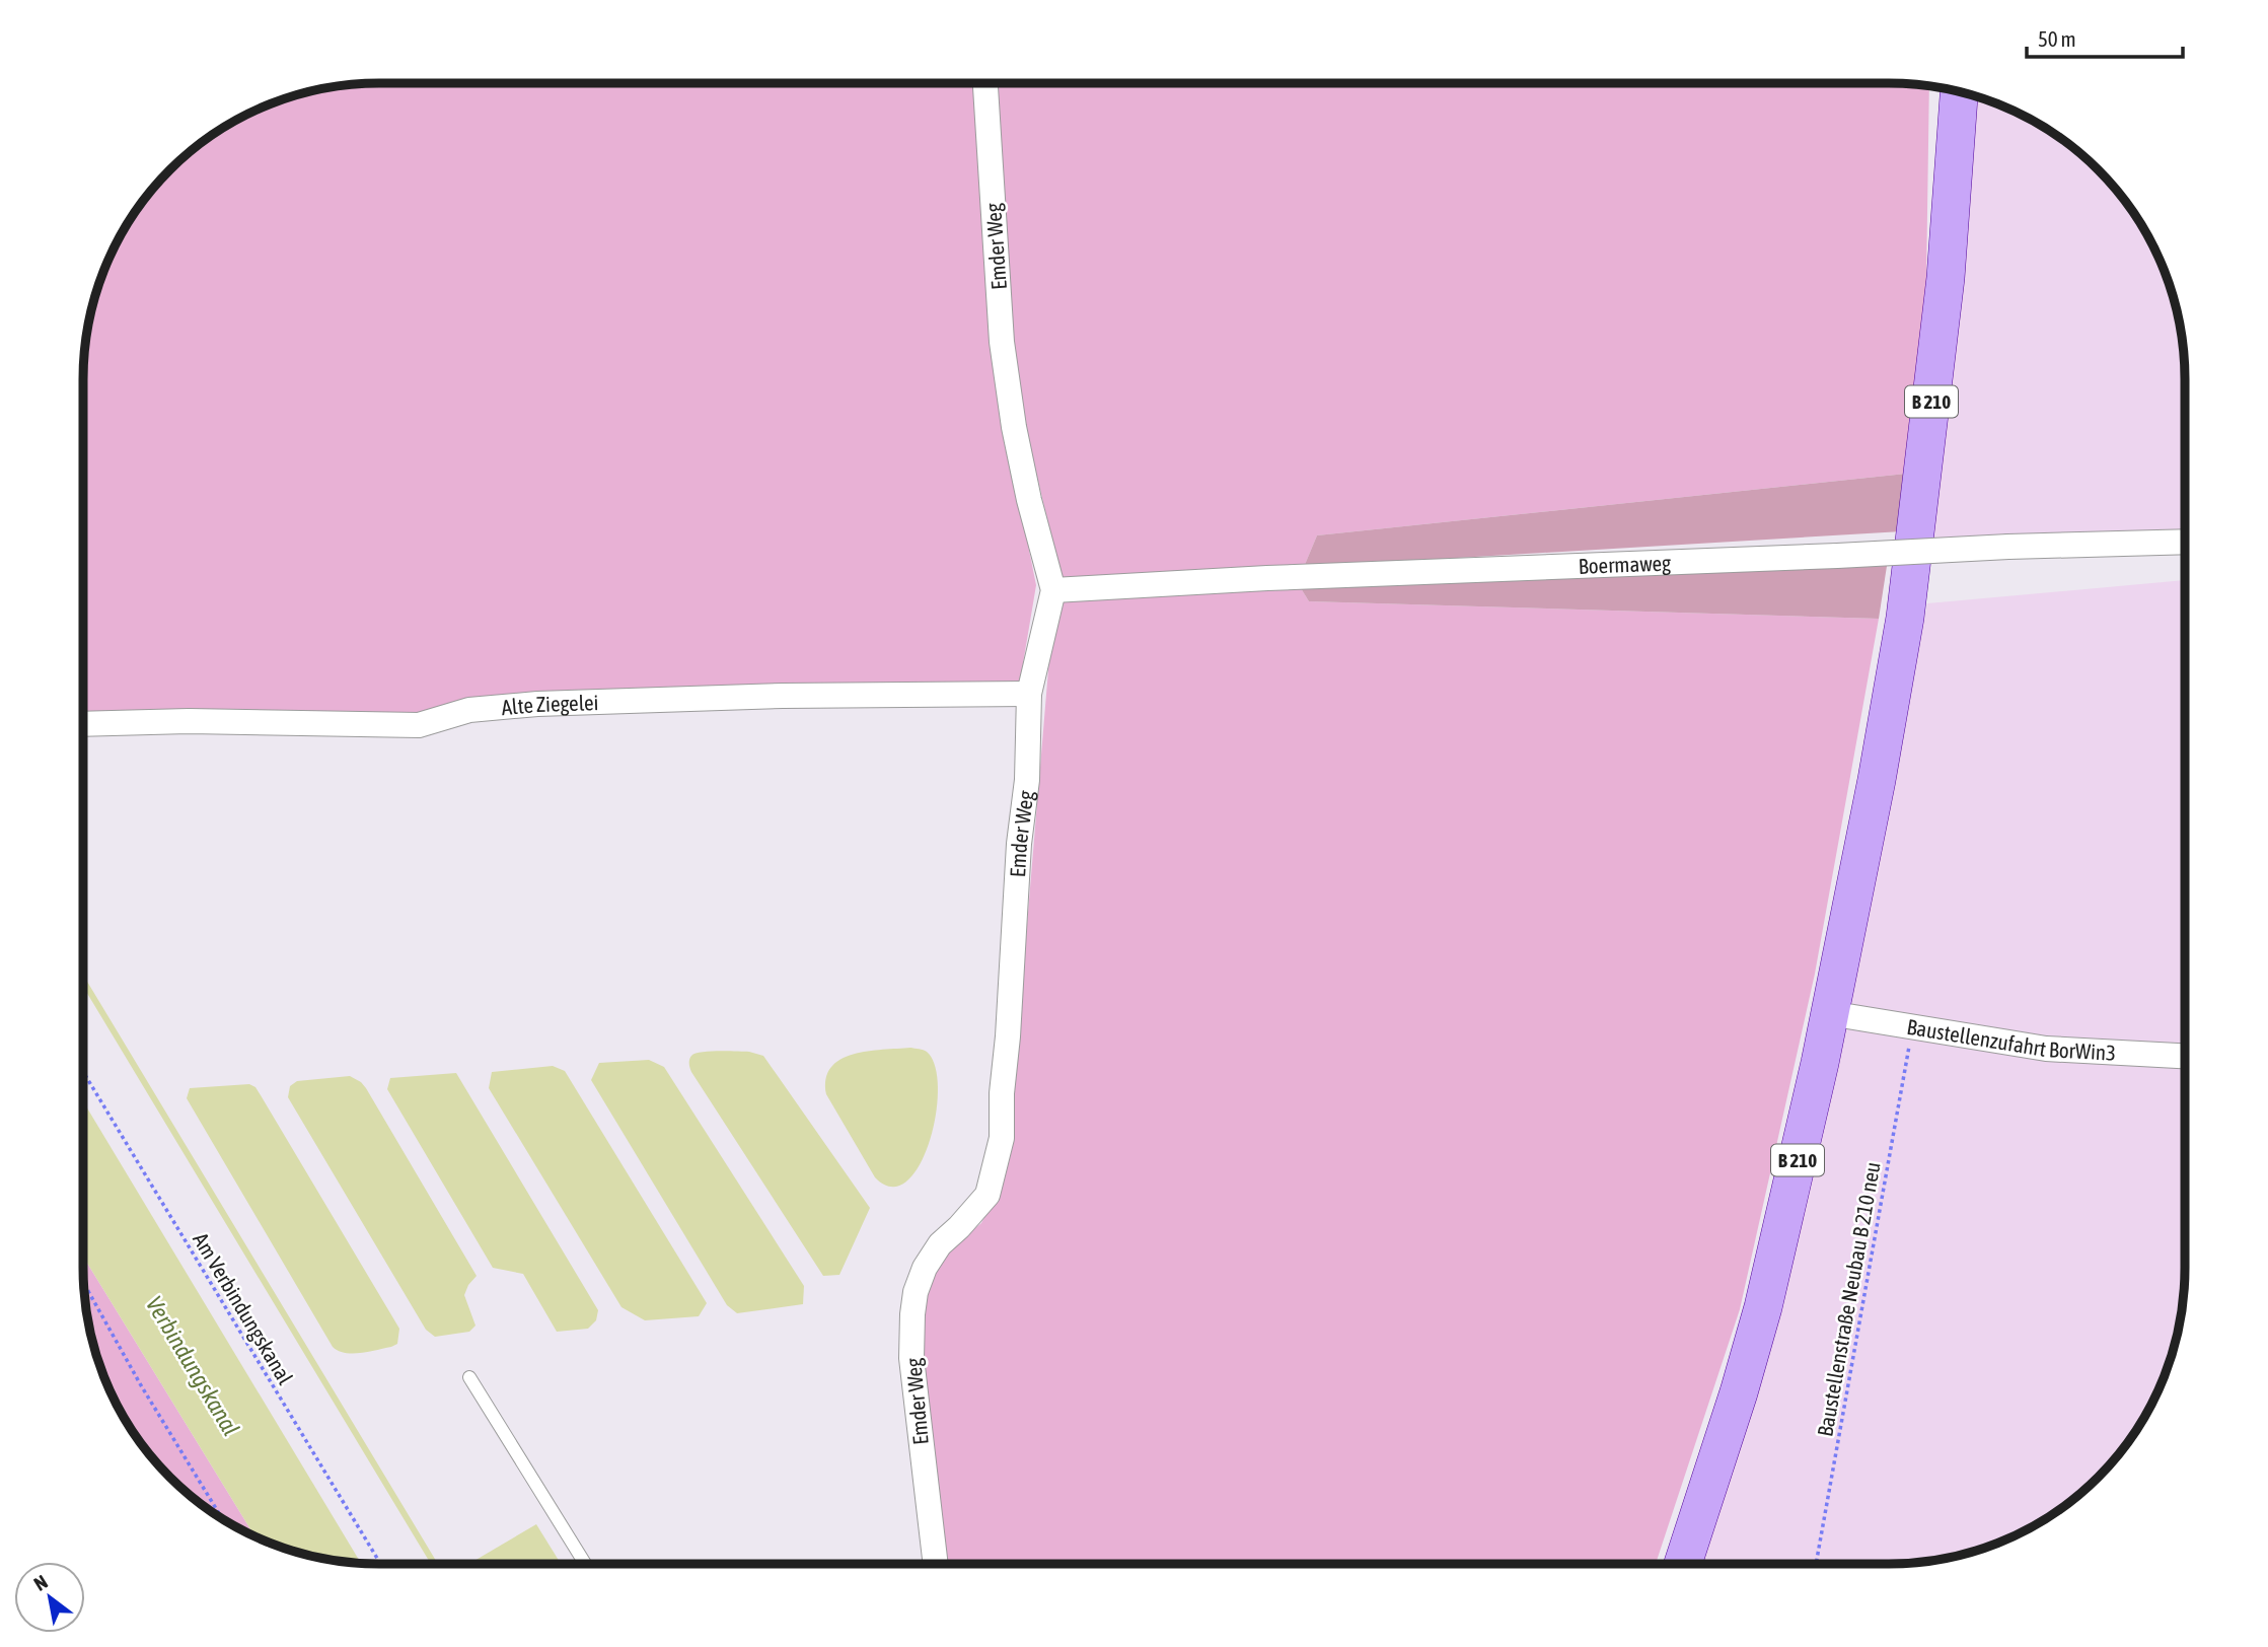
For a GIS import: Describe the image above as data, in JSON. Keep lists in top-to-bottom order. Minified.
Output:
{"streets":{"main road":["B 210"],"street":["Emder Weg","Boermaweg","Alte Ziegelei","Baustellenzufahrt BorWin3"],"path":["Baustellenstraße Neubau B 210 neu","Am Verbindungskanal"]},"crossings":[["Emder Weg","Boermaweg"],["Emder Weg","Alte Ziegelei"],["B 210","Baustellenzufahrt BorWin3"],["Baustellenzufahrt BorWin3","Baustellenstraße Neubau B 210 neu"]],"water":["Verbindungskanal"],"scale_bar":"50 m","north":"top left"}
